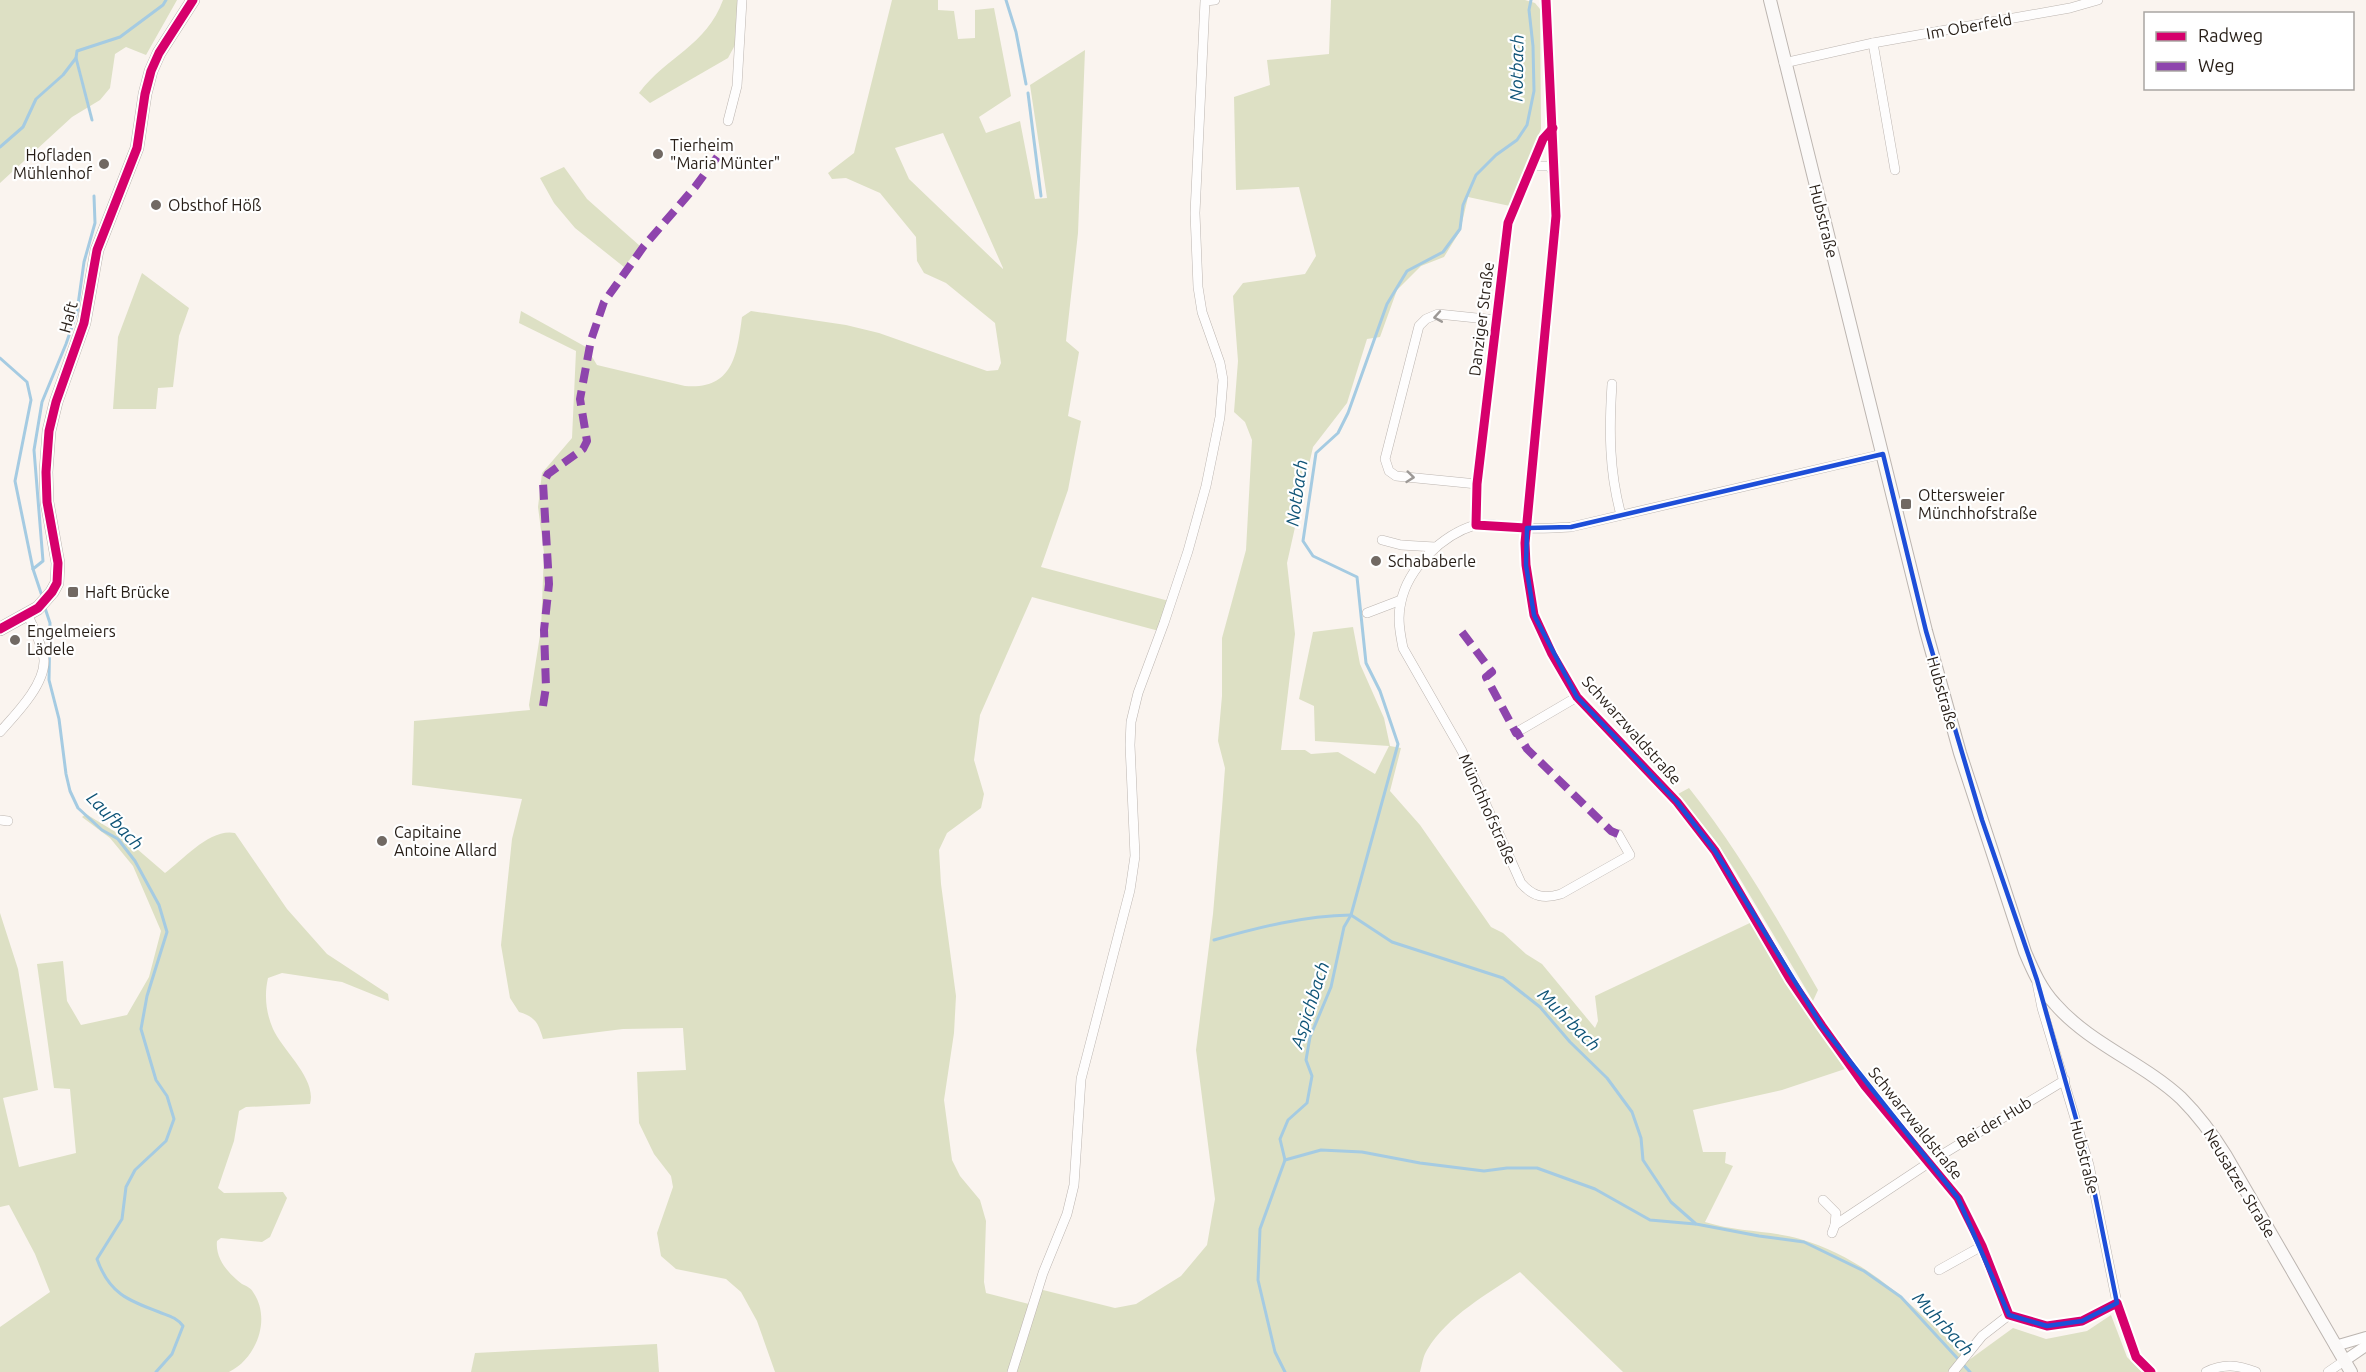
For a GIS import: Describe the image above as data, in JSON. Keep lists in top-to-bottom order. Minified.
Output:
{"streets":{"main road":["Hubstraße","Haft","Neusatzer Straße"],"street":["Im Oberfeld","Danziger Straße","Schwarzwaldstraße","Münchhofstraße","Bei der Hub"]},"crossings":[["Im Oberfeld","Hubstraße"],["Hubstraße","Münchhofstraße"],["Hubstraße","Bei der Hub"],["Hubstraße","Neusatzer Straße"],["Danziger Straße","Schwarzwaldstraße"],["Danziger Straße","Münchhofstraße"],["Schwarzwaldstraße","Münchhofstraße"],["Schwarzwaldstraße","Bei der Hub"]],"water":["Notbach","Laufbach","Aspichbach","Muhrbach"],"places":{"other":["Tierheim \"Maria Münter\"","Hofladen Mühlenhof","Obsthof Höß","Schababerle","Engelmeiers Lädele","Capitaine Antoine Allard"],"transit":["Ottersweier Münchhofstraße","Haft Brücke"]},"legend":["Radweg","Weg"]}
